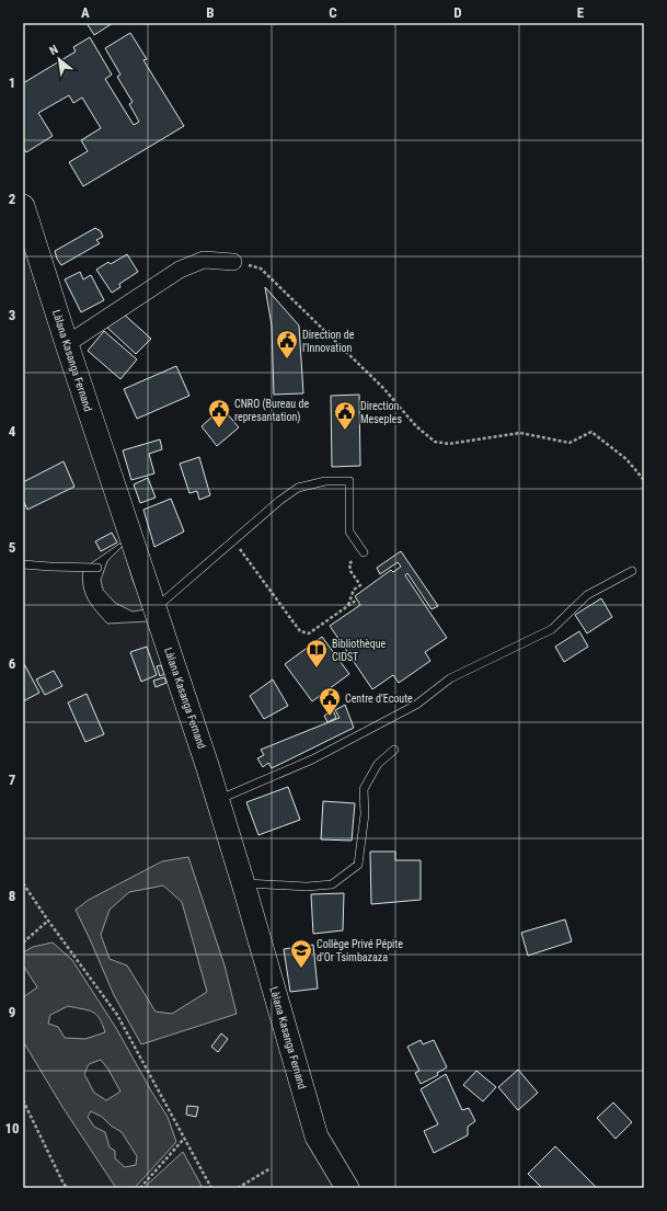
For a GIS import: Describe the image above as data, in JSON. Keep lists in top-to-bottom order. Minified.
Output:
{"streets":{"street":["Làlana Kasanga Fernand"]},"places":{"public building":["Direction de l'Innovation","CNRO (Bureau de represantation)","Direction Meseples","Centre d'Ecoute"],"library":["Bibliothèque CIDST"],"school or university":["Collège Privé Pépite d'Or Tsimbazaza"]},"north":"top left","grid":{"columns":["A","B","C","D","E"],"rows":["1","2","3","4","5","6","7","8","9","10"]}}
